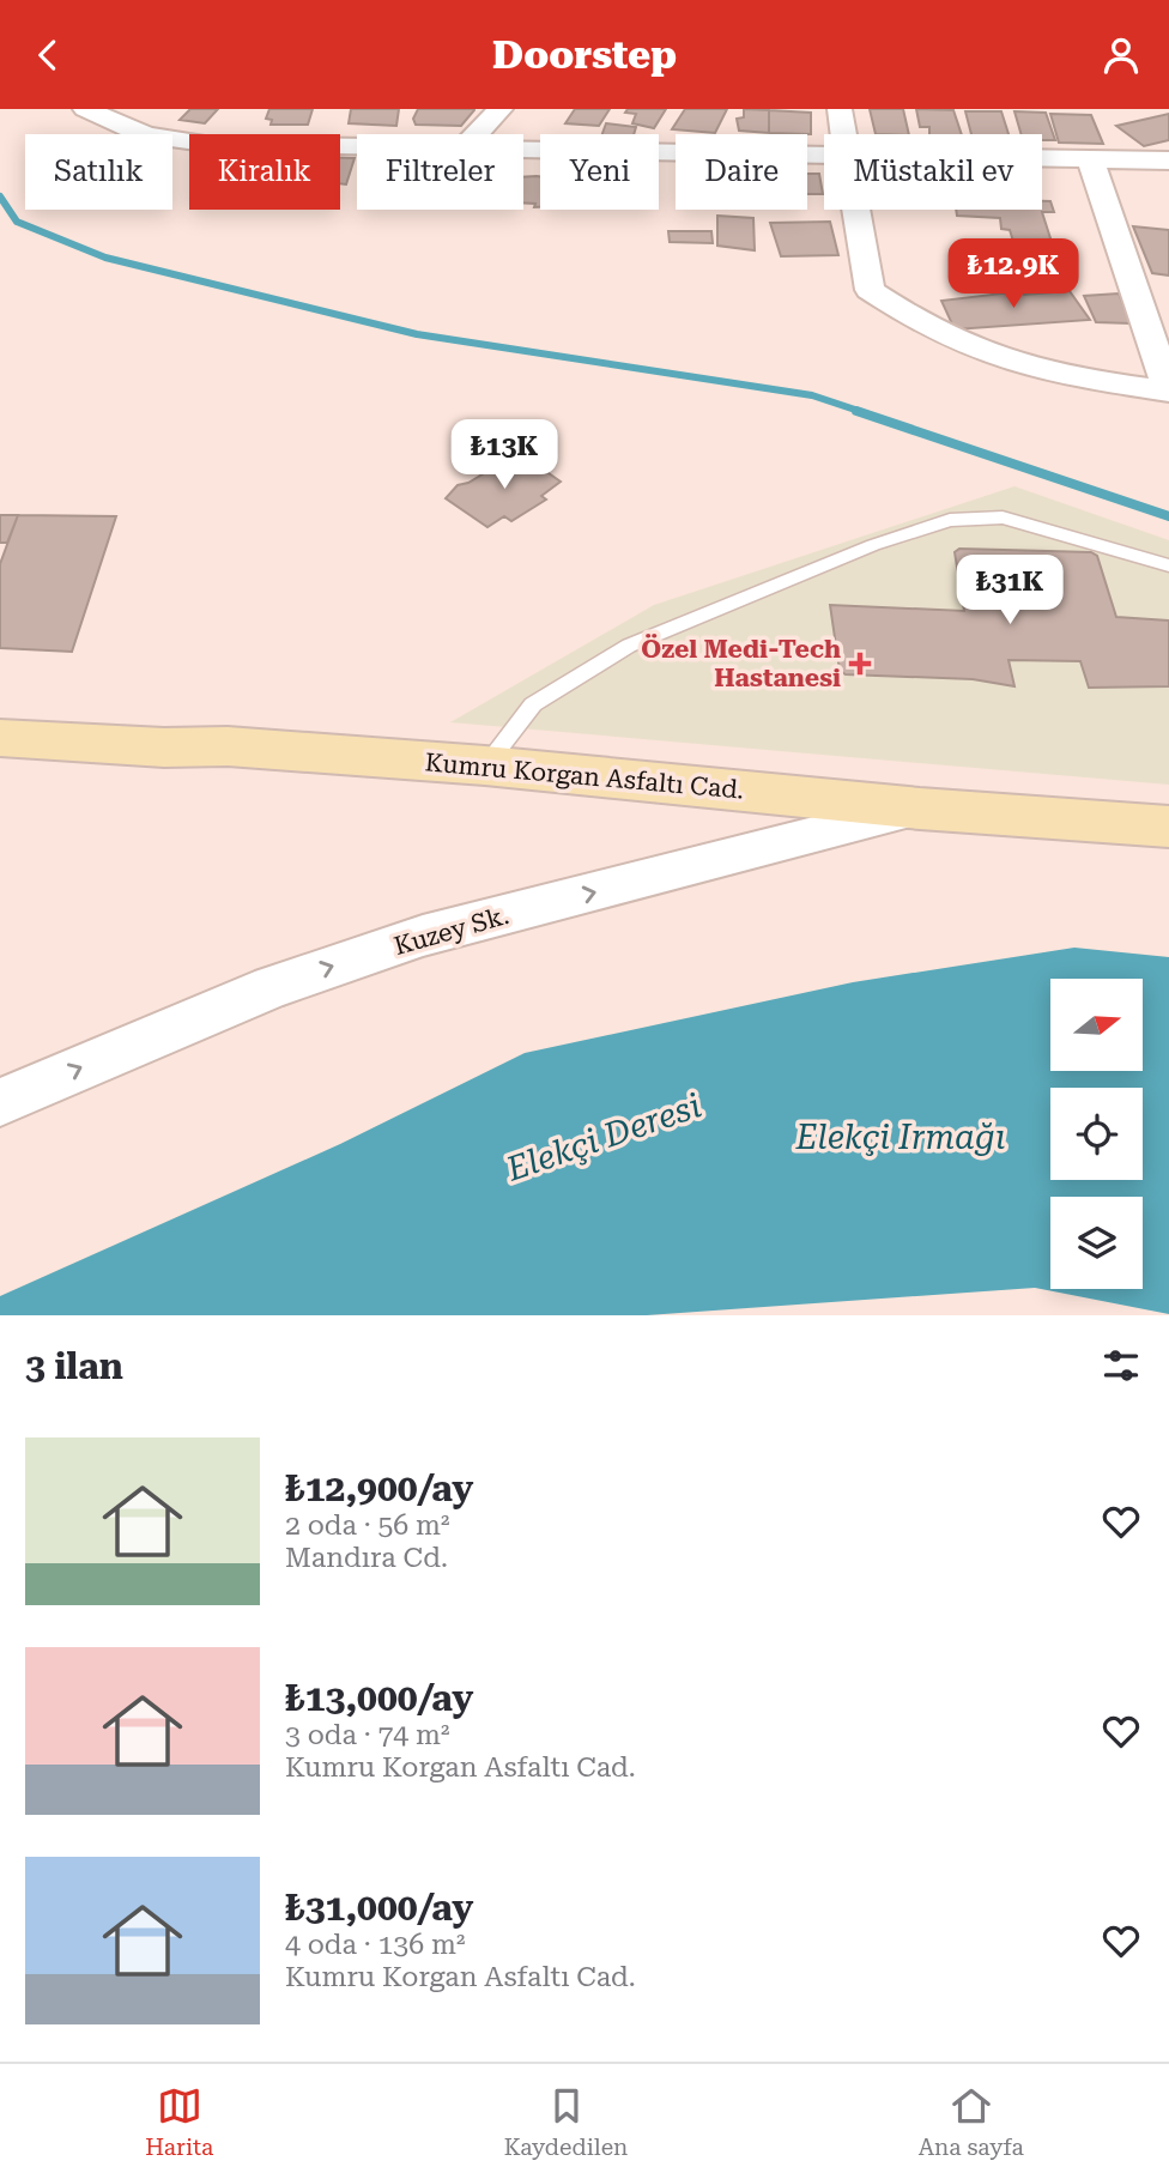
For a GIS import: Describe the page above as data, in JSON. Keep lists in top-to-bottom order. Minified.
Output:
{"streets":{"main road":["Kumru Korgan Asfaltı Cad."],"street":["Kuzey Sk."]},"crossings":[["Kumru Korgan Asfaltı Cad.","Kuzey Sk."]],"one_way":["Kuzey Sk."],"water":["Elekçi Deresi","Elekçi Irmağı"],"places":{"health":["Özel Medi-Tech Hastanesi"]},"north":"right","page":{"header":"Doorstep","chip":["Satılık","Kiralık","Filtreler","Yeni","Daire","Müstakil ev"],"price":["₺12.9K","₺13K","₺31K"],"heading":"3 ilan","list":[{"name":"₺12,900/ay","note":"2 oda · 56 m² · Mandıra Cd."},{"name":"₺13,000/ay","note":"3 oda · 74 m² · Kumru Korgan Asfaltı Cad."},{"name":"₺31,000/ay","note":"4 oda · 136 m² · Kumru Korgan Asfaltı Cad."}],"tabs":["Harita","Kaydedilen","Ana sayfa"]}}
